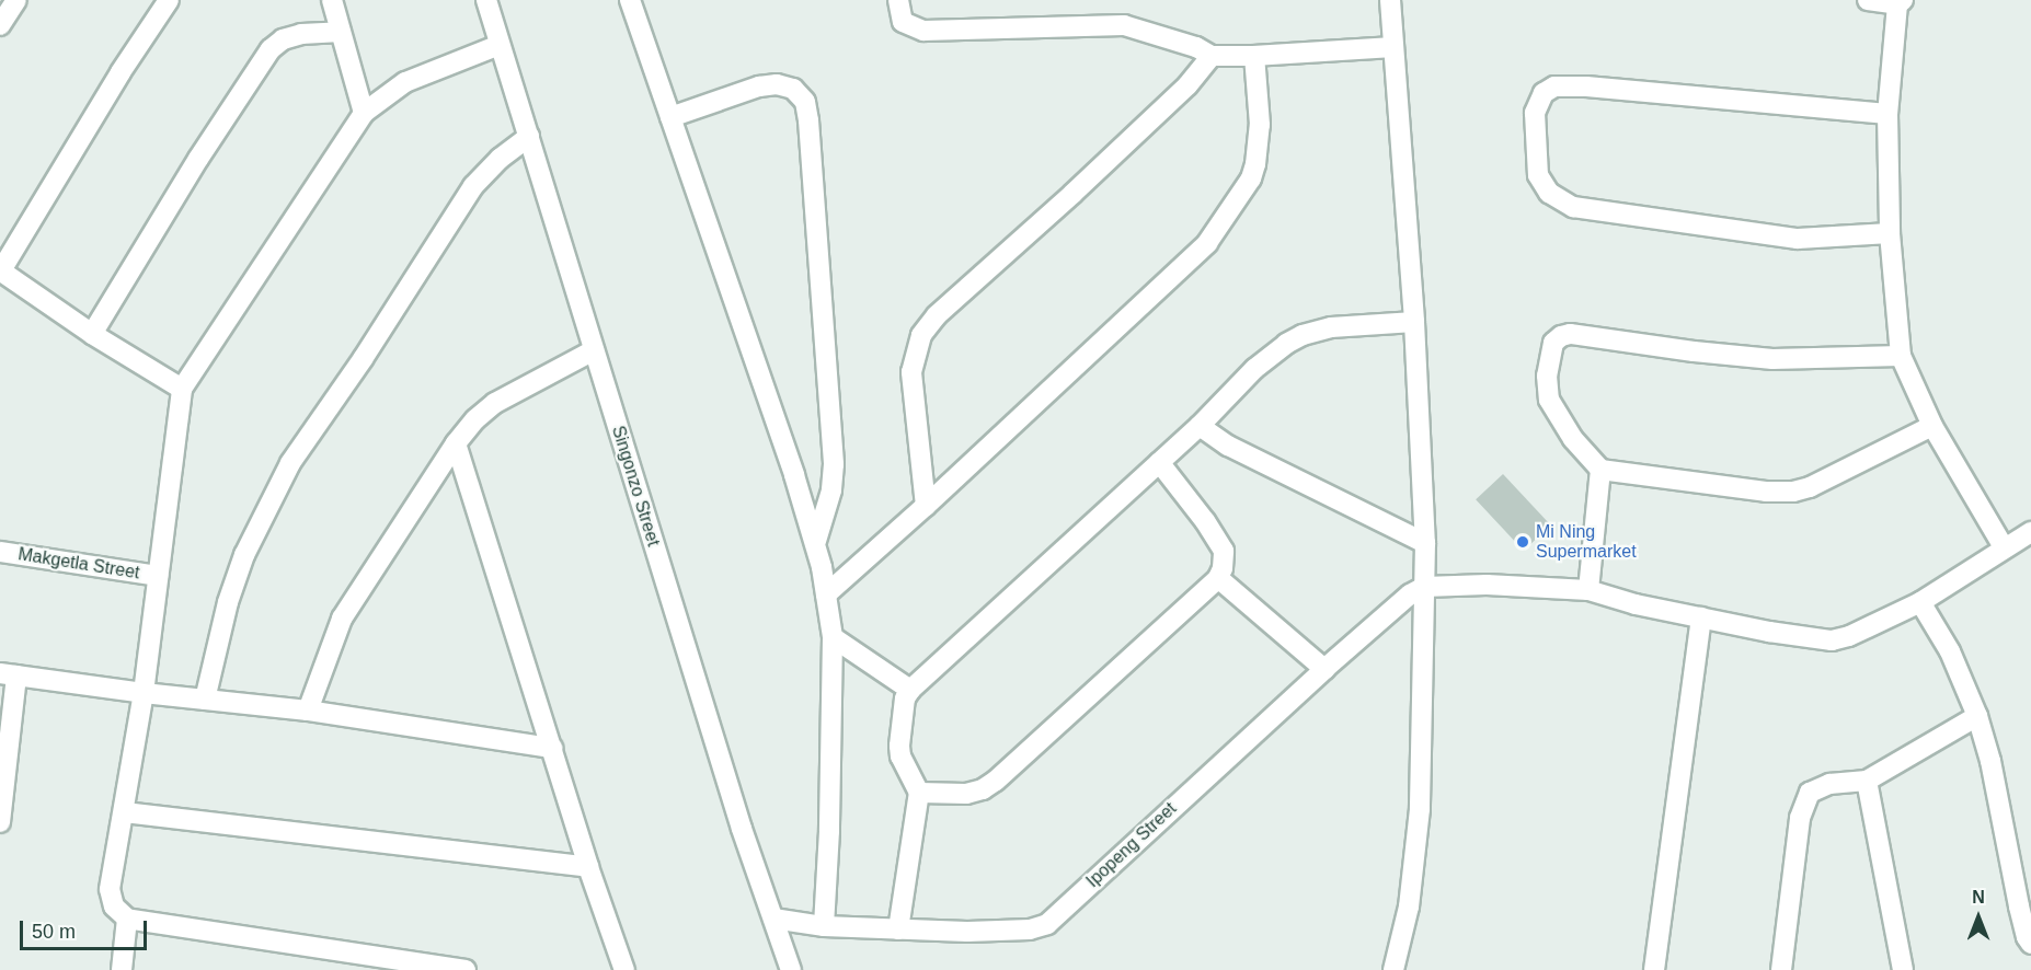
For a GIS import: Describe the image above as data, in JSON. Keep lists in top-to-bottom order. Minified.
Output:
{"streets":{"street":["Singonzo Street","Makgetla Street","Ipopeng Street"]},"crossings":[["Singonzo Street","Ipopeng Street"]],"places":["Mi Ning Supermarket"],"scale_bar":"50 m","north":"top"}
